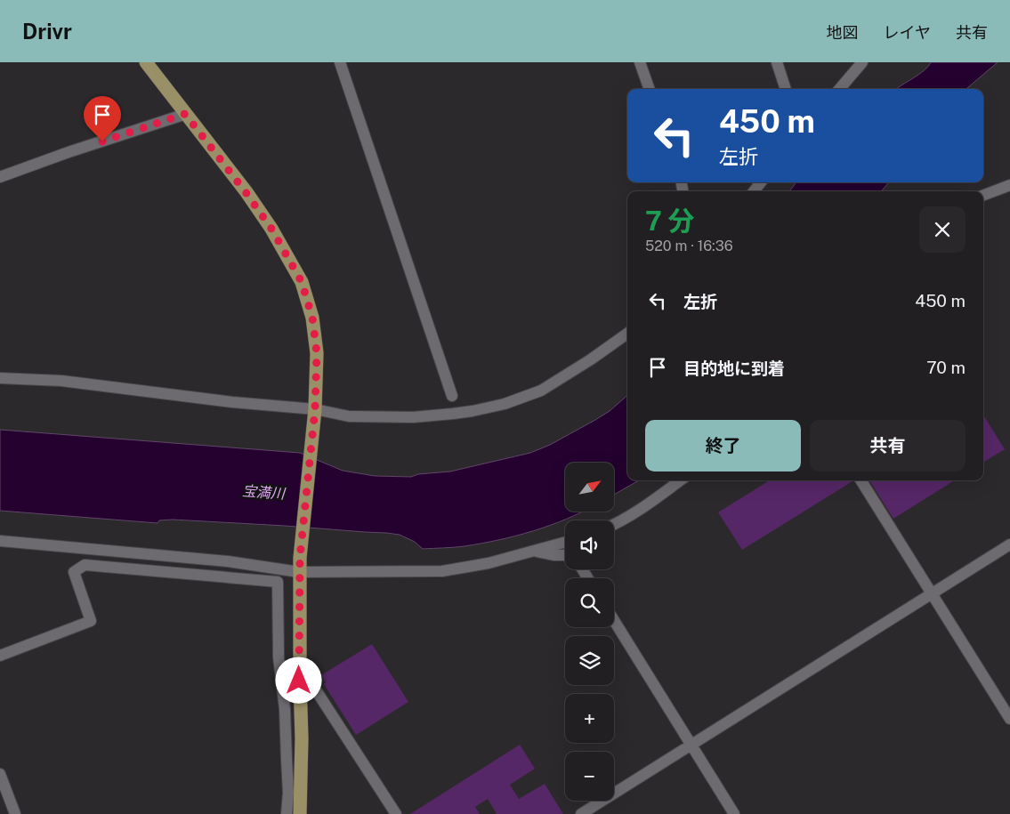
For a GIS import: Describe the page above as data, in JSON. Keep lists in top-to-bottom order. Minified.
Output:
{"water":["宝満川"],"north":"top right","page":{"header":"Drivr","nav":["地図","レイヤ","共有"],"turn":["450 m","左折"],"heading":["7 分","520 m · 16:36"],"list":[{"name":"左折","value":"450 m"},{"name":"目的地に到着","value":"70 m"}],"buttons":["終了","共有"],"map_buttons":["+","−"]}}
